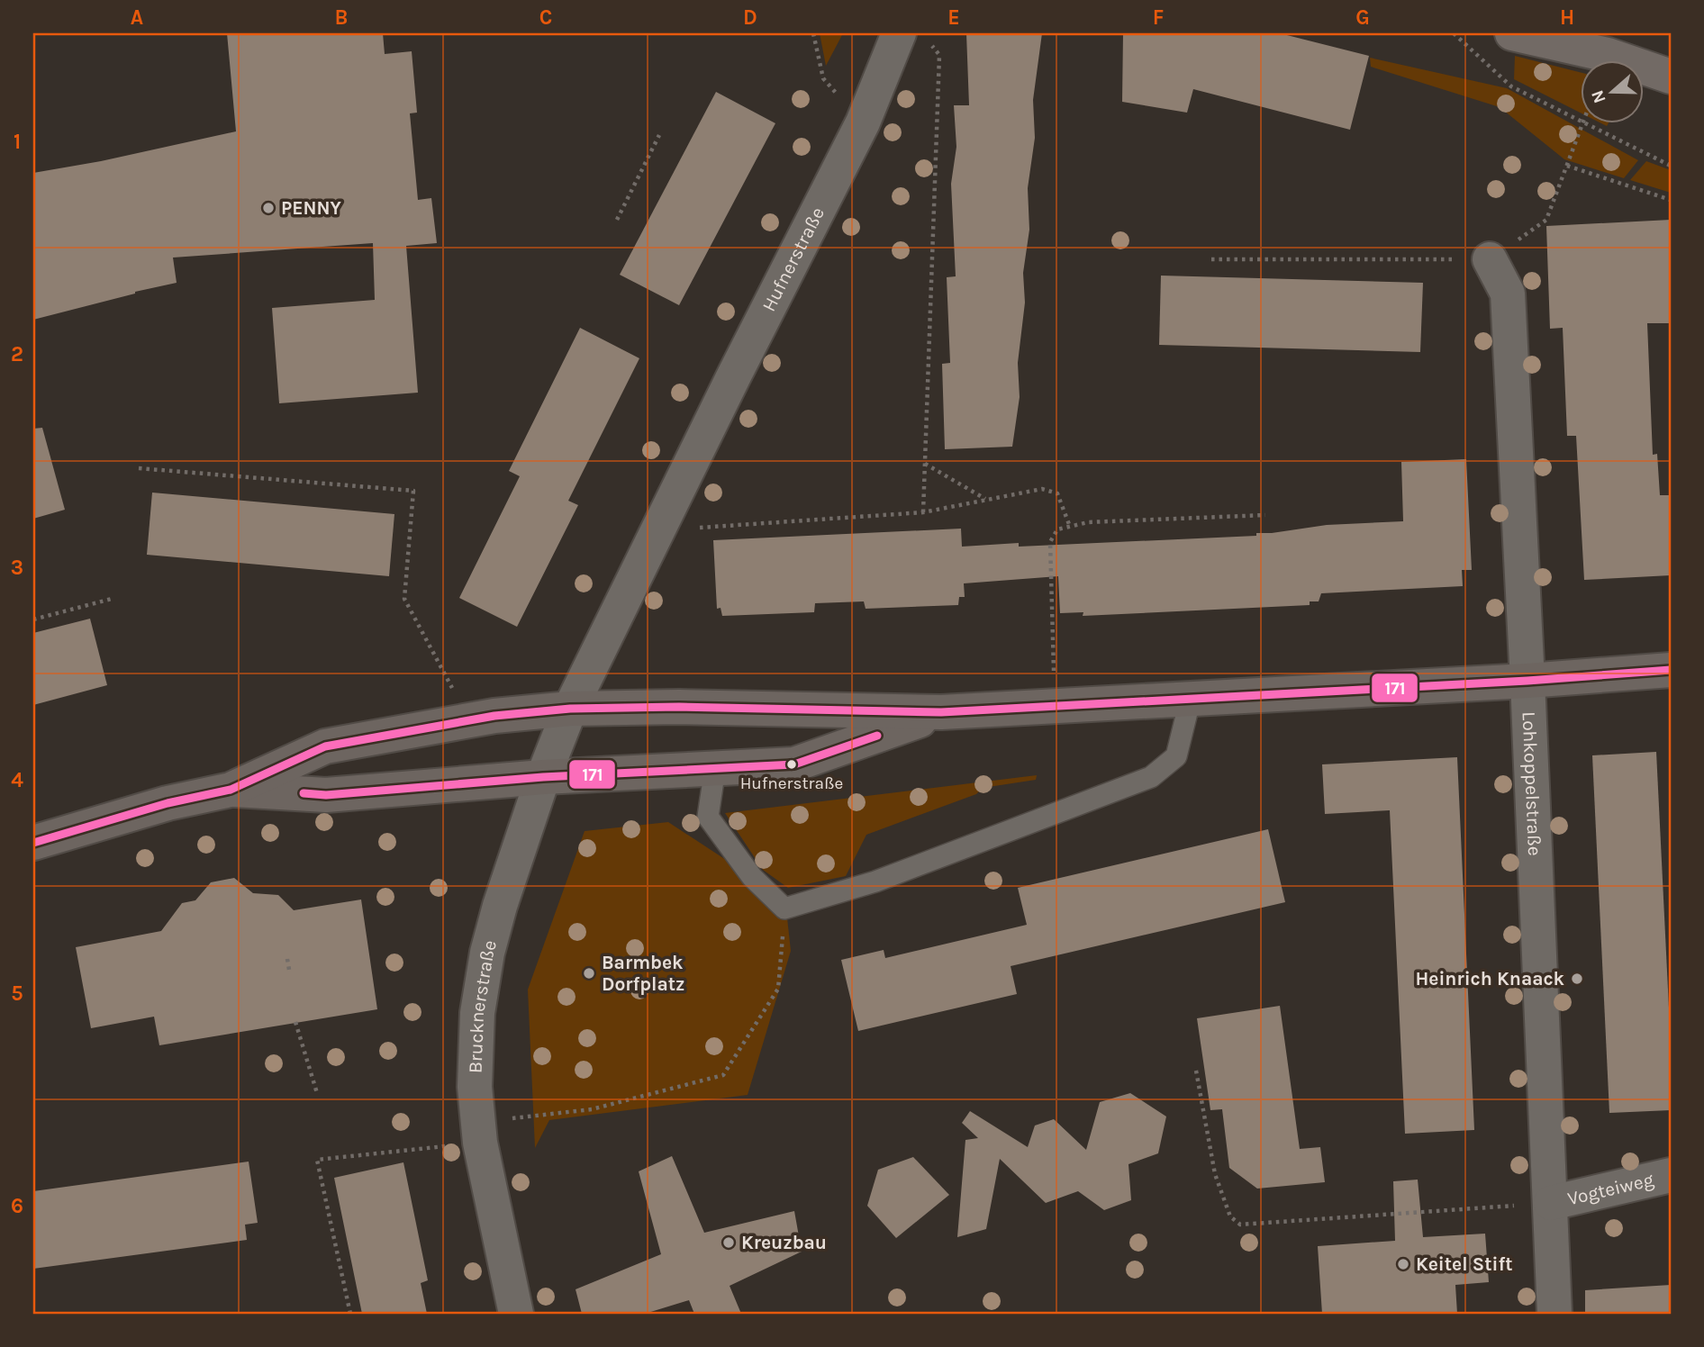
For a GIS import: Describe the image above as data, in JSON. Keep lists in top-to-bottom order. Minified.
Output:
{"streets":{"street":["Hufnerstraße","Lohkoppelstraße","Brucknerstraße","Vogteiweg"]},"crossings":[["Hufnerstraße","Brucknerstraße"],["Lohkoppelstraße","Vogteiweg"]],"places":["PENNY","Hufnerstraße","Barmbek Dorfplatz","Heinrich Knaack","Kreuzbau","Keitel Stift"],"lines":["transit line 171"],"north":"left","grid":{"columns":["A","B","C","D","E","F","G","H"],"rows":["1","2","3","4","5","6"]}}
